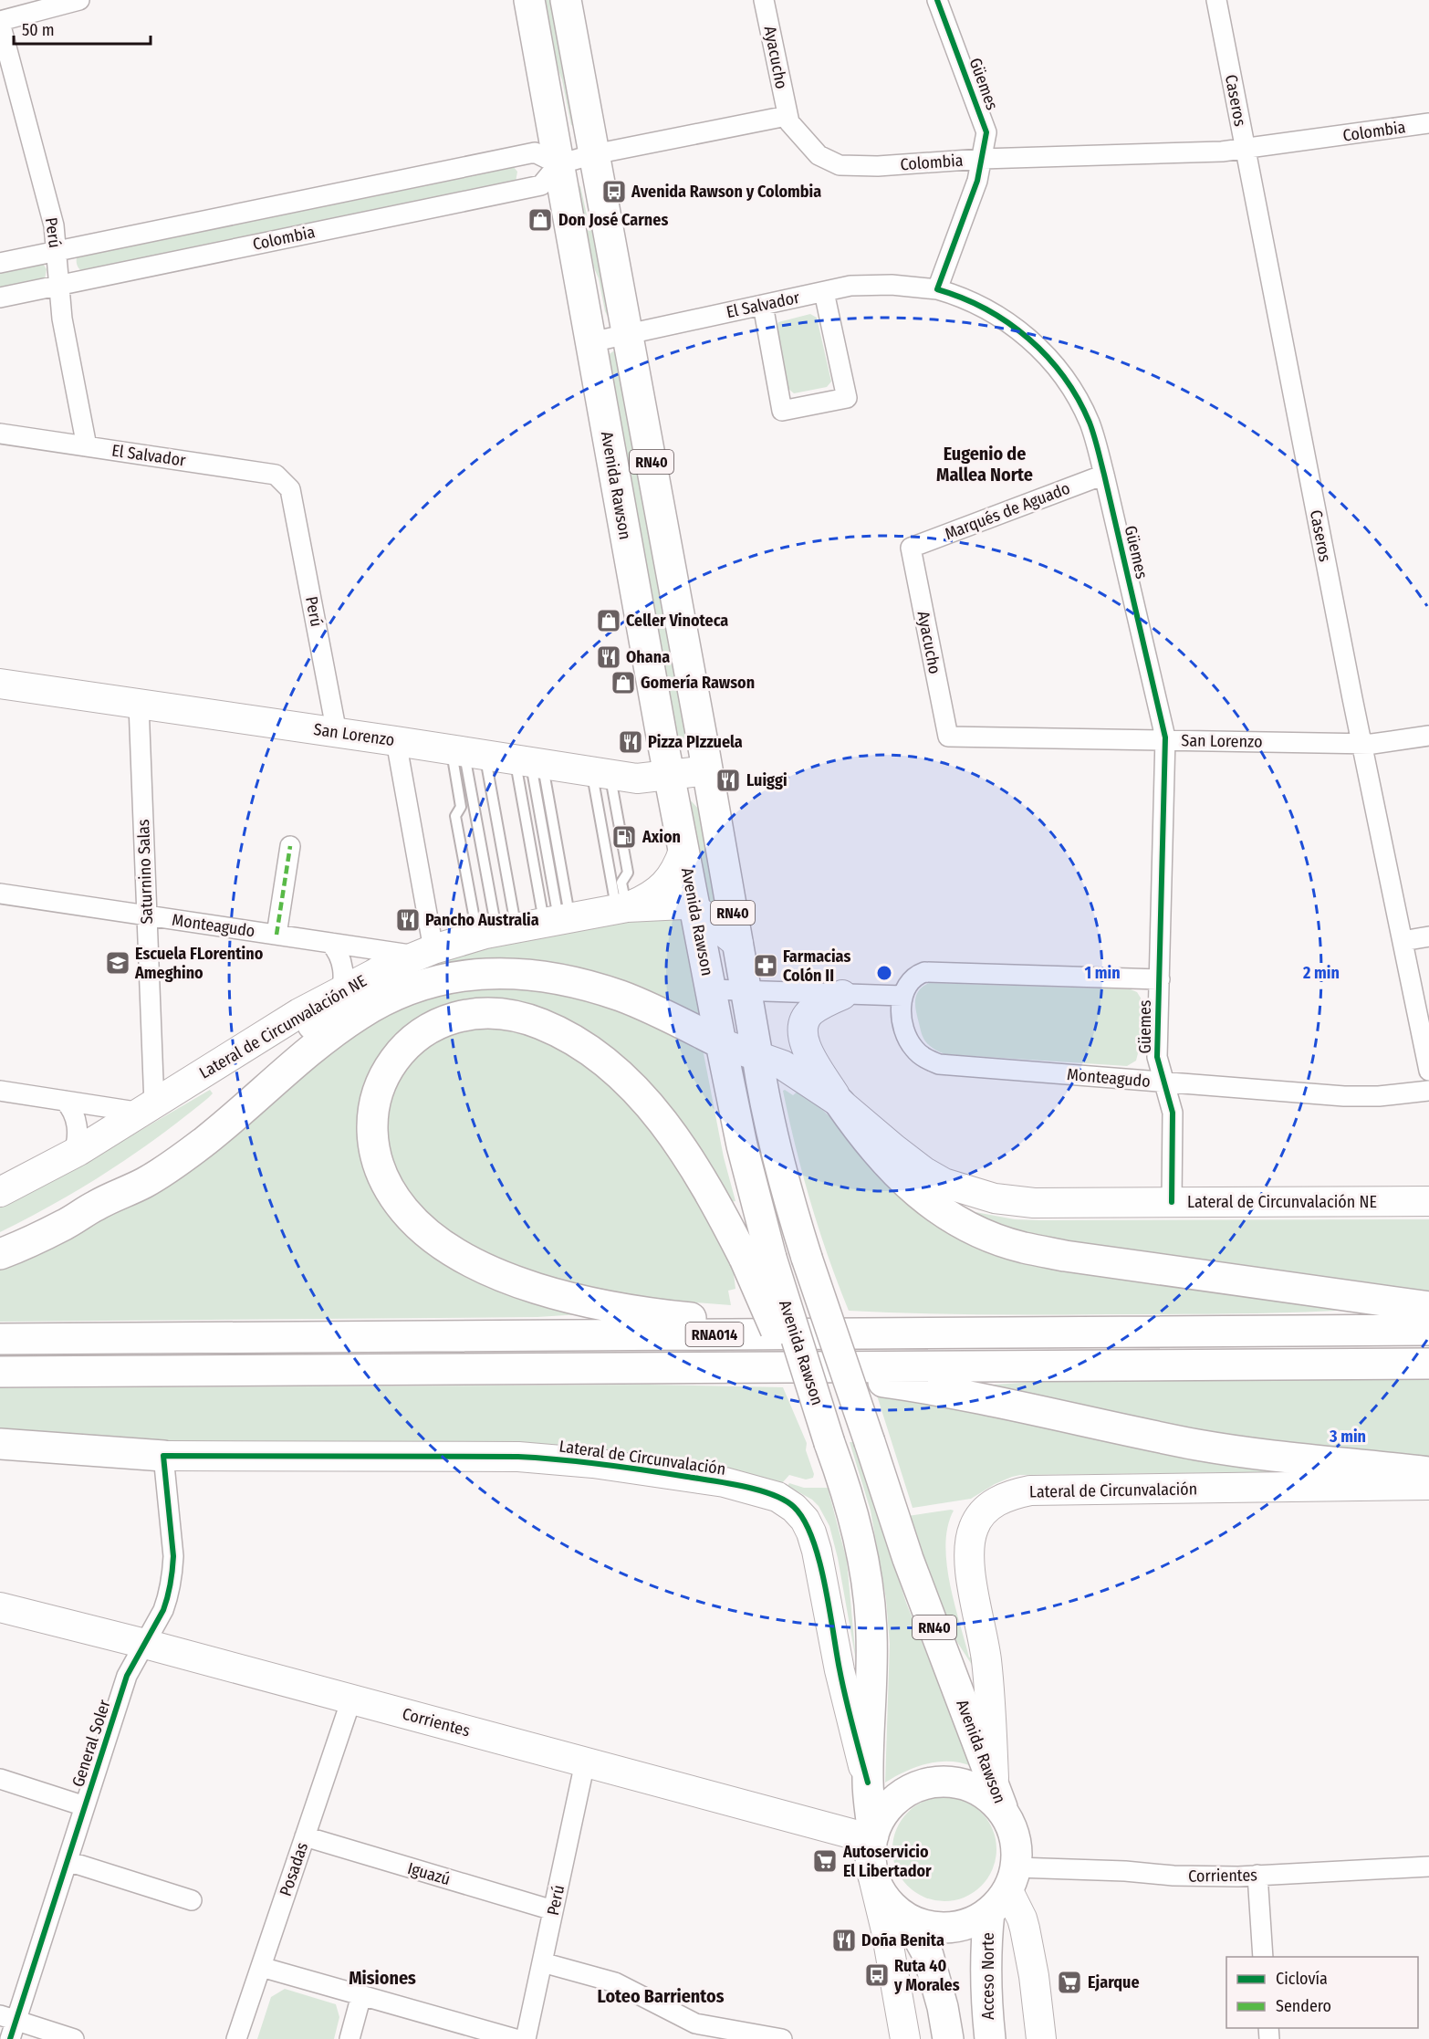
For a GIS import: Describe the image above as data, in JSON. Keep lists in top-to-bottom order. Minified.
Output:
{"streets":{"main road":["RN40","Avenida Rawson","RNA014","Acceso Norte"],"street":["Ayacucho","Güemes","Caseros","Colombia","Perú","El Salvador","Marqués de Aguado","San Lorenzo","Saturnino Salas","Monteagudo","Lateral de Circunvalación NE","Lateral de Circunvalación","Corrientes","General Soler","Posadas","Iguazú"]},"crossings":[["Ayacucho","Colombia"],["Ayacucho","Marqués de Aguado"],["Ayacucho","San Lorenzo"],["Güemes","Colombia"],["Güemes","El Salvador"],["Güemes","Marqués de Aguado"],["Güemes","San Lorenzo"],["Güemes","Monteagudo"],["Güemes","Lateral de Circunvalación NE"],["Caseros","Colombia"],["Caseros","San Lorenzo"],["Colombia","Perú"],["Colombia","Avenida Rawson"],["Perú","El Salvador"],["Perú","San Lorenzo"],["Perú","Corrientes"],["Perú","Iguazú"],["El Salvador","Avenida Rawson"],["Avenida Rawson","San Lorenzo"],["Avenida Rawson","Lateral de Circunvalación NE"],["Avenida Rawson","Lateral de Circunvalación"],["Avenida Rawson","Corrientes"],["Avenida Rawson","Acceso Norte"],["San Lorenzo","Saturnino Salas"],["Saturnino Salas","Monteagudo"],["Saturnino Salas","Lateral de Circunvalación NE"],["Monteagudo","Lateral de Circunvalación NE"],["Lateral de Circunvalación","Corrientes"],["Lateral de Circunvalación","General Soler"],["Lateral de Circunvalación","Acceso Norte"],["Corrientes","General Soler"],["Corrientes","Posadas"],["Corrientes","Acceso Norte"],["Posadas","Iguazú"]],"districts":["Eugenio de Mallea Norte","Misiones","Loteo Barrientos"],"places":{"bus stop":["Avenida Rawson y Colombia","Ruta 40 y Morales"],"shop":["Don José Carnes","Celler Vinoteca","Gomería Rawson"],"restaurant":["Ohana","Pizza PIzzuela","Luiggi","Pancho Australia","Doña Benita"],"fuel station":["Axion"],"school or university":["Escuela FLorentino Ameghino"],"pharmacy":["Farmacias Colón II"],"supermarket":["Autoservicio El Libertador","Ejarque"]},"legend":["Ciclovía","Sendero"],"scale_bar":"50 m","rings":["1 min","2 min","3 min"]}
